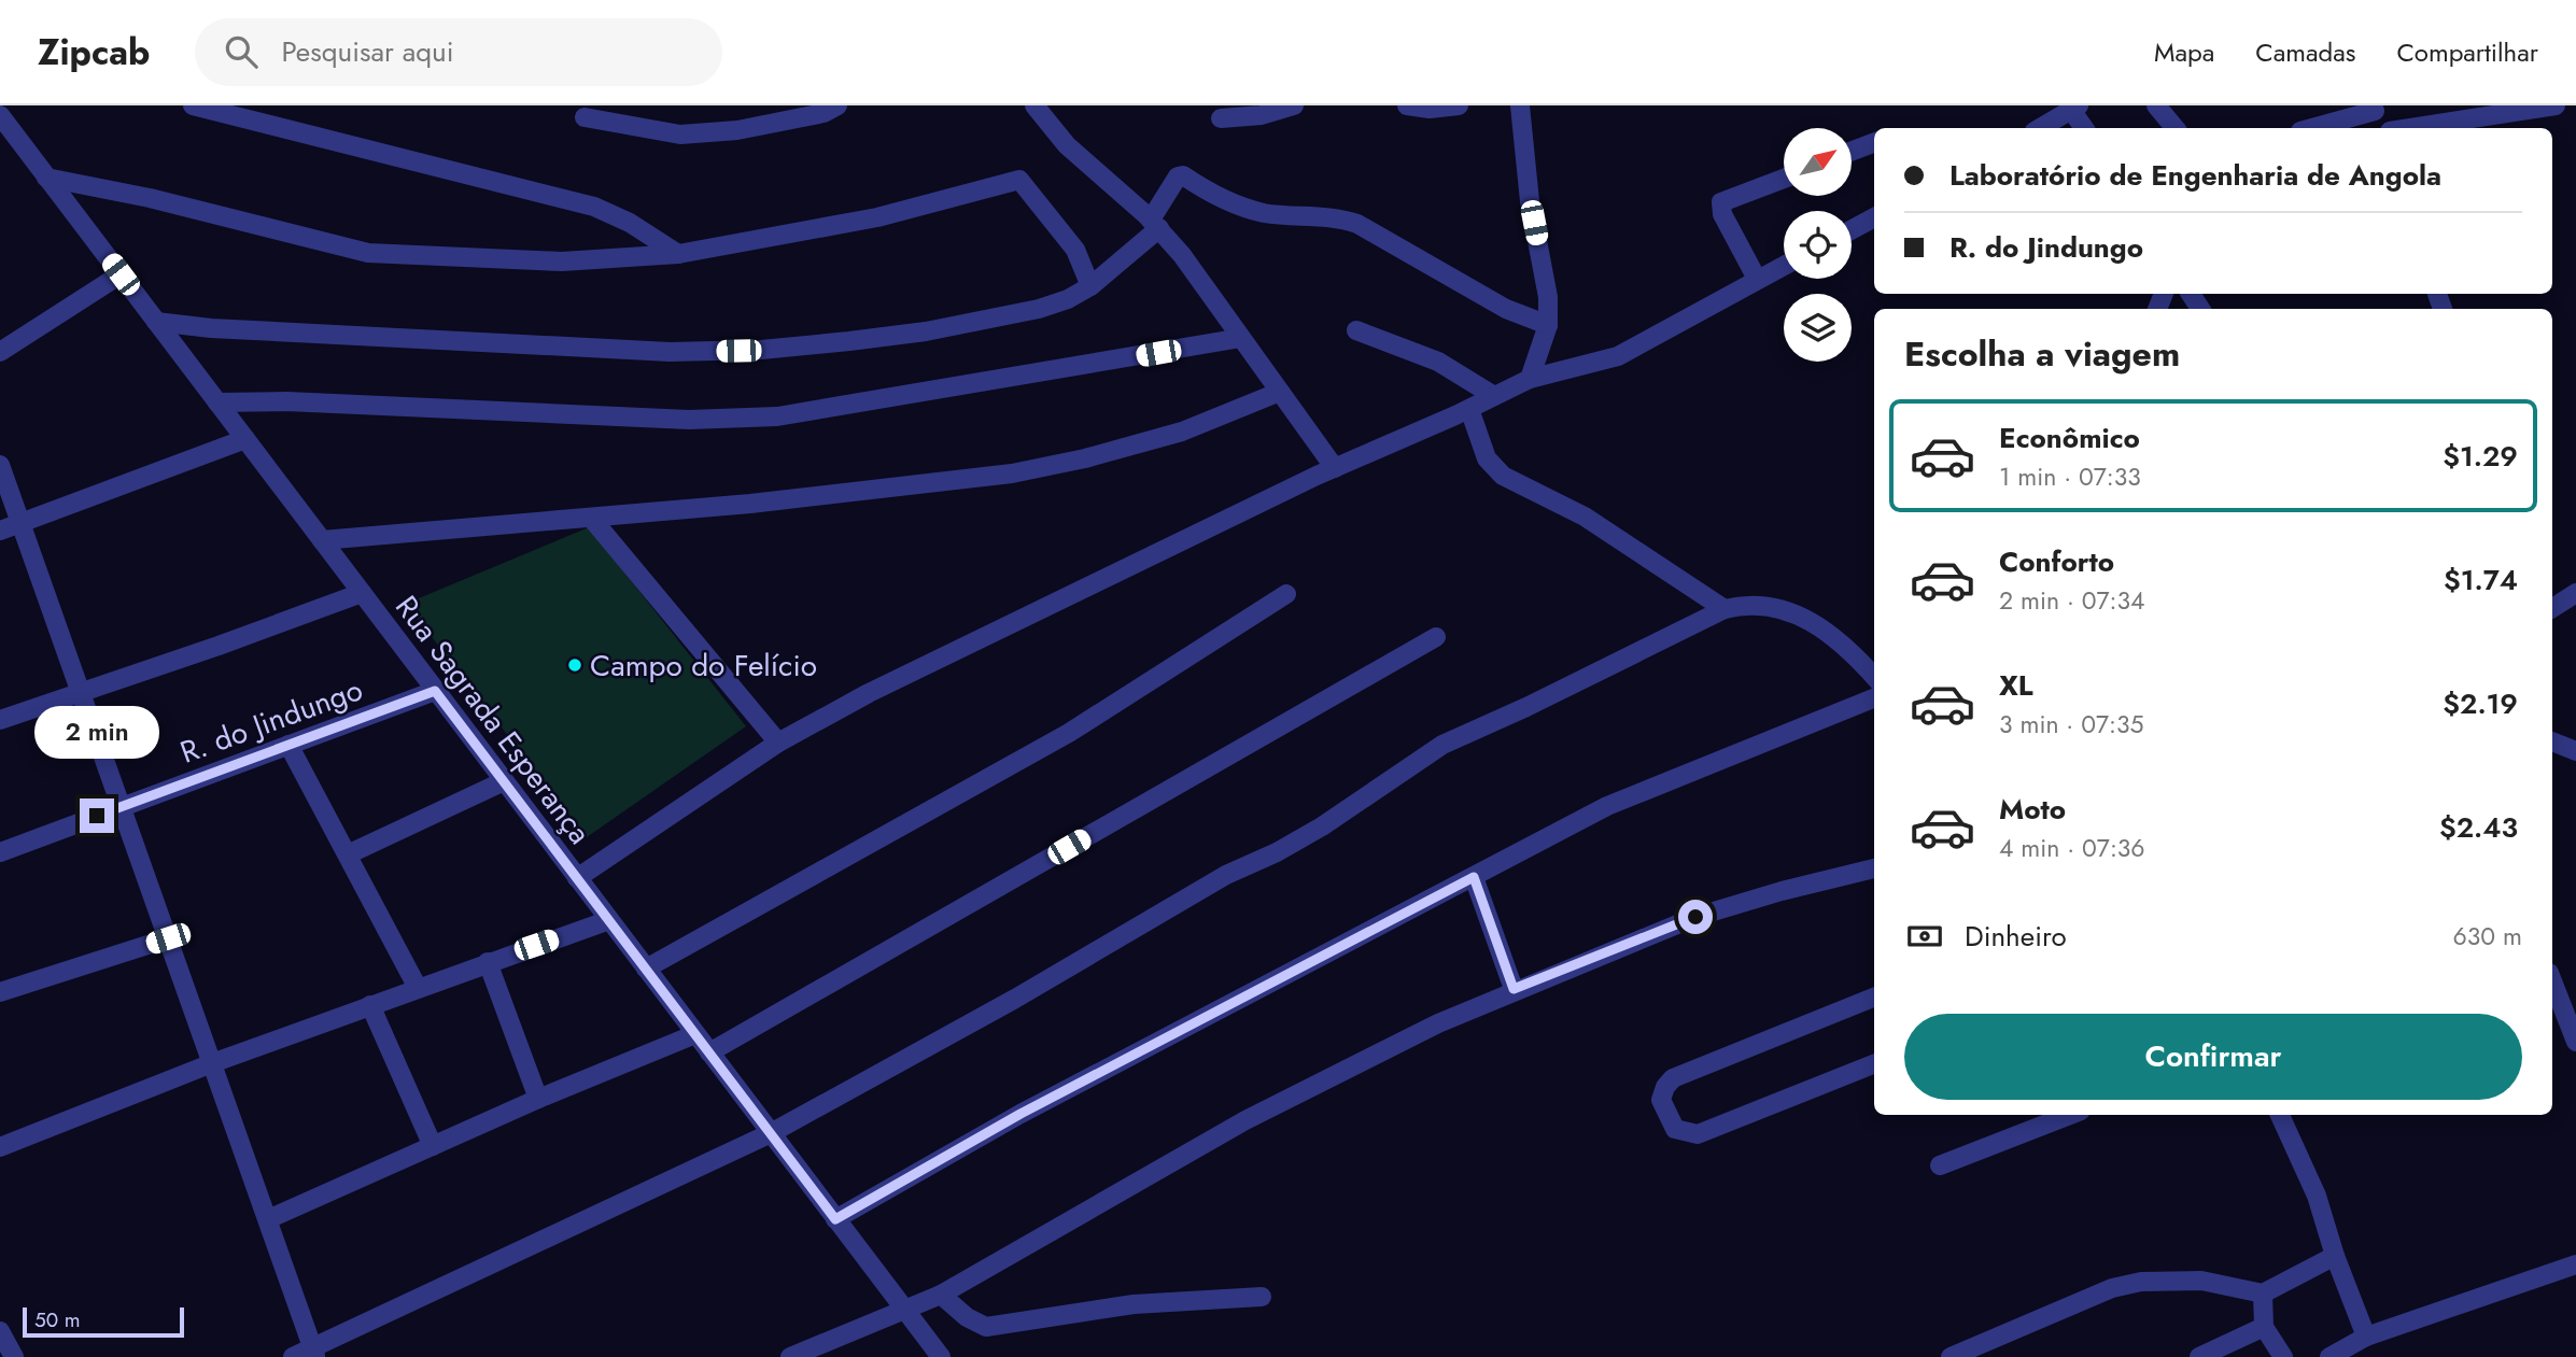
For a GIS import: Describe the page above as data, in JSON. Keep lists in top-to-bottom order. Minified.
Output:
{"streets":{"street":["Rua Sagrada Esperança","R. do Jindungo"]},"crossings":[["Rua Sagrada Esperança","R. do Jindungo"]],"places":["Campo do Felício"],"scale_bar":"50 m","north":"top right","page":{"header":"Zipcab","search":"Pesquisar aqui","nav":["Mapa","Camadas","Compartilhar"],"banner":["Laboratório de Engenharia de Angola","R. do Jindungo"],"heading":"Escolha a viagem","list":[{"name":"Econômico","note":"1 min · 07:33","value":"$1.29"},{"name":"Conforto","note":"2 min · 07:34","value":"$1.74"},{"name":"XL","note":"3 min · 07:35","value":"$2.19"},{"name":"Moto","note":"4 min · 07:36","value":"$2.43"}],"bubble":"2 min","pay":["Dinheiro","630 m"],"buttons":"Confirmar","scale":"50 m"}}
